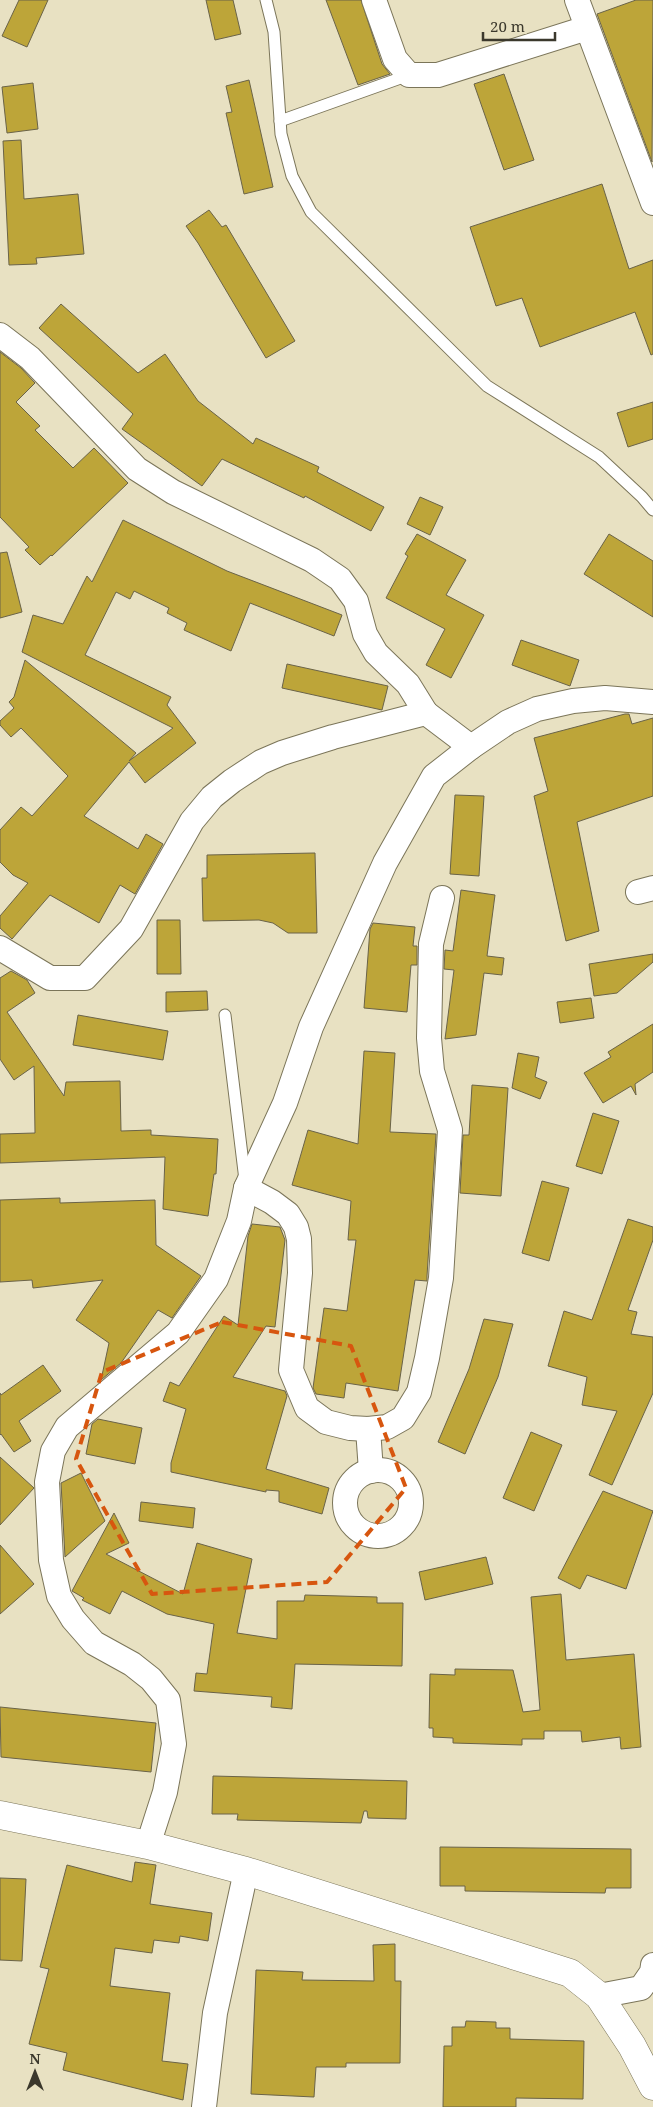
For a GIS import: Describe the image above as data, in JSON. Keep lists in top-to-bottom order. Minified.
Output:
{"scale_bar":"20 m","north":"top"}
